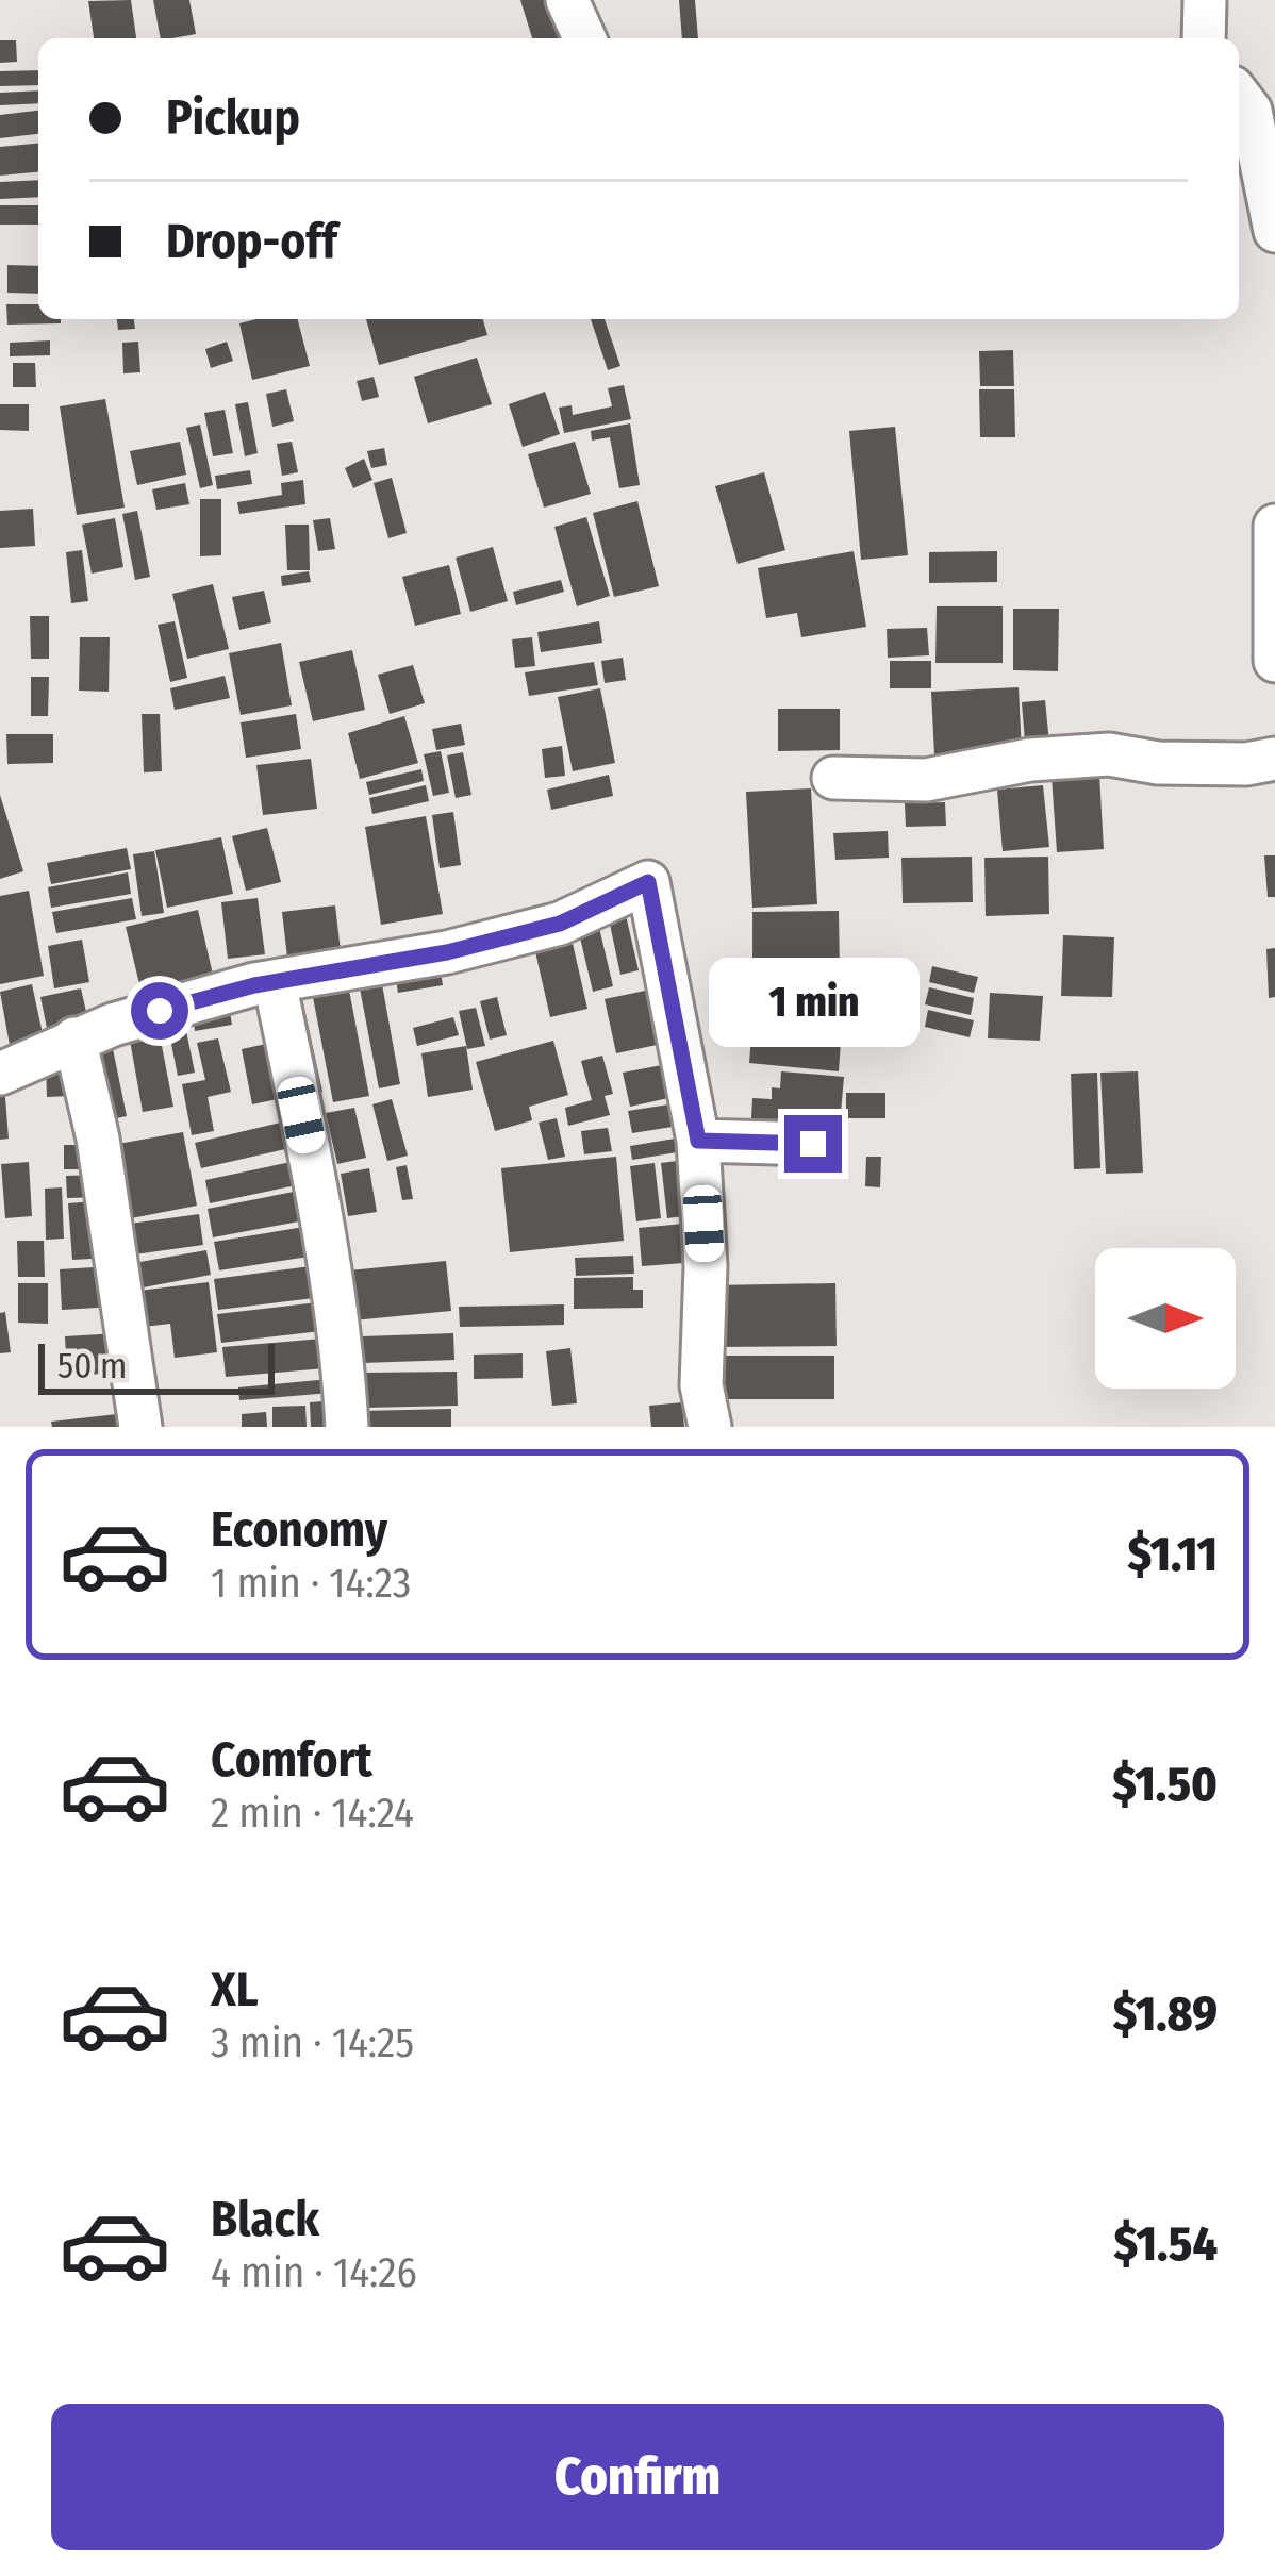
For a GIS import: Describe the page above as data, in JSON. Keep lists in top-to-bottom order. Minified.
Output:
{"scale_bar":"50 m","north":"right","page":{"banner":["Pickup","Drop-off"],"bubble":"1 min","scale":"50 m","list":[{"name":"Economy","note":"1 min · 14:23","value":"$1.11"},{"name":"Comfort","note":"2 min · 14:24","value":"$1.50"},{"name":"XL","note":"3 min · 14:25","value":"$1.89"},{"name":"Black","note":"4 min · 14:26","value":"$1.54"}],"buttons":"Confirm"}}
